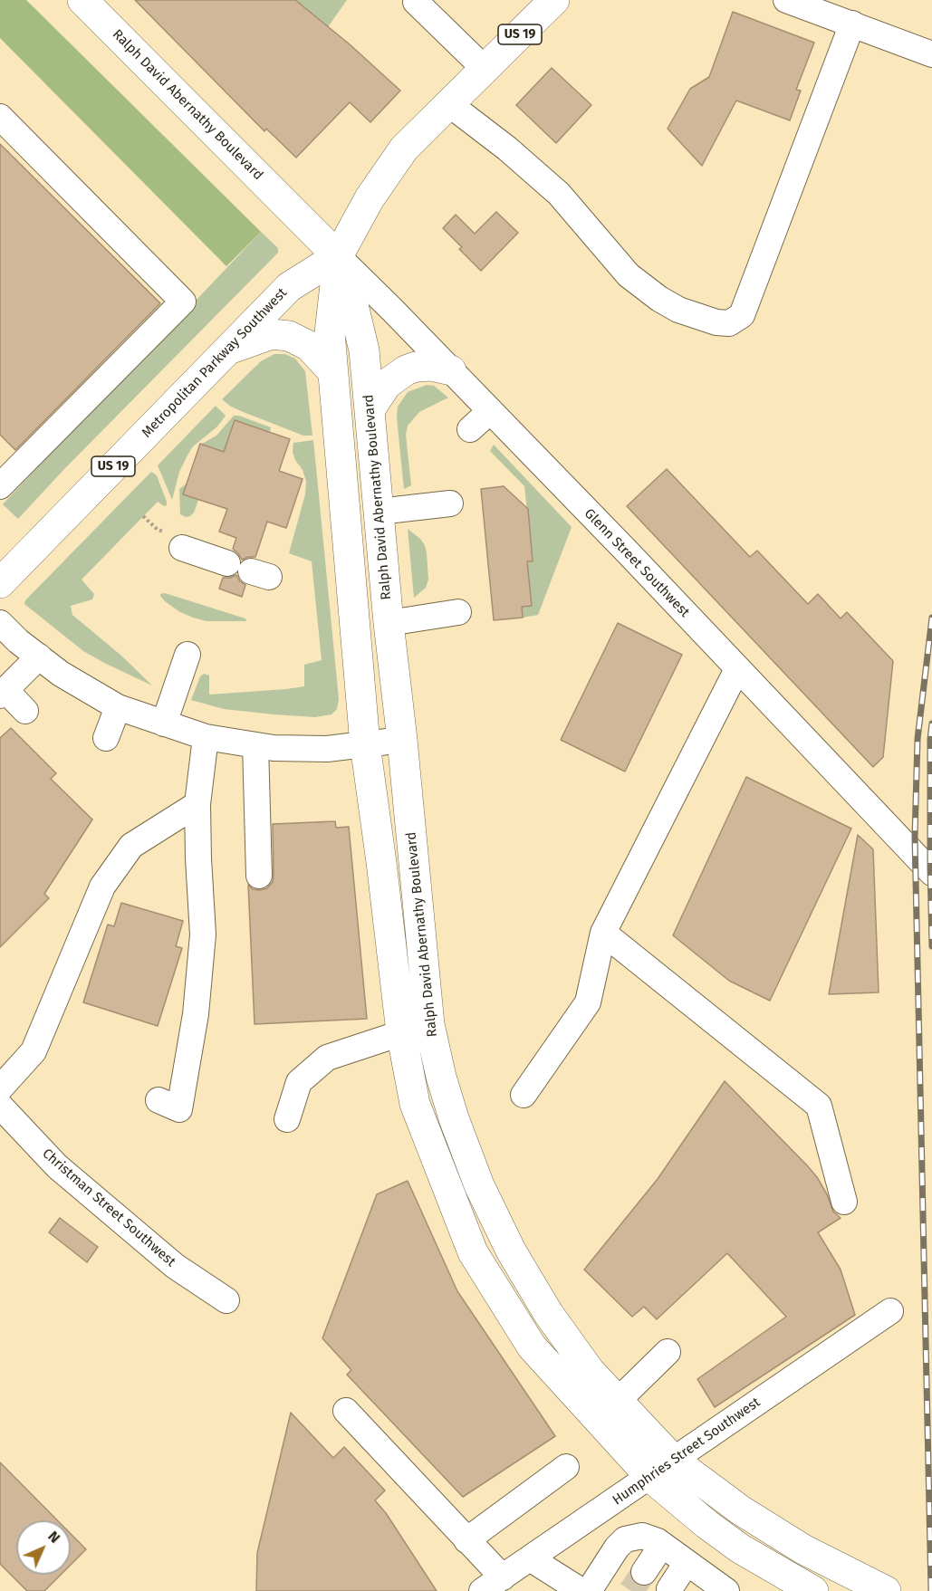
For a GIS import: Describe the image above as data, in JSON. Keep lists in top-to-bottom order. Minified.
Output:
{"streets":{"main road":["US 19","Ralph David Abernathy Boulevard","Metropolitan Parkway Southwest"],"street":["Glenn Street Southwest","Christman Street Southwest","Humphries Street Southwest"]},"crossings":[["Ralph David Abernathy Boulevard","Metropolitan Parkway Southwest"],["Ralph David Abernathy Boulevard","Glenn Street Southwest"],["Ralph David Abernathy Boulevard","Humphries Street Southwest"],["Metropolitan Parkway Southwest","Glenn Street Southwest"]],"north":"top right"}
